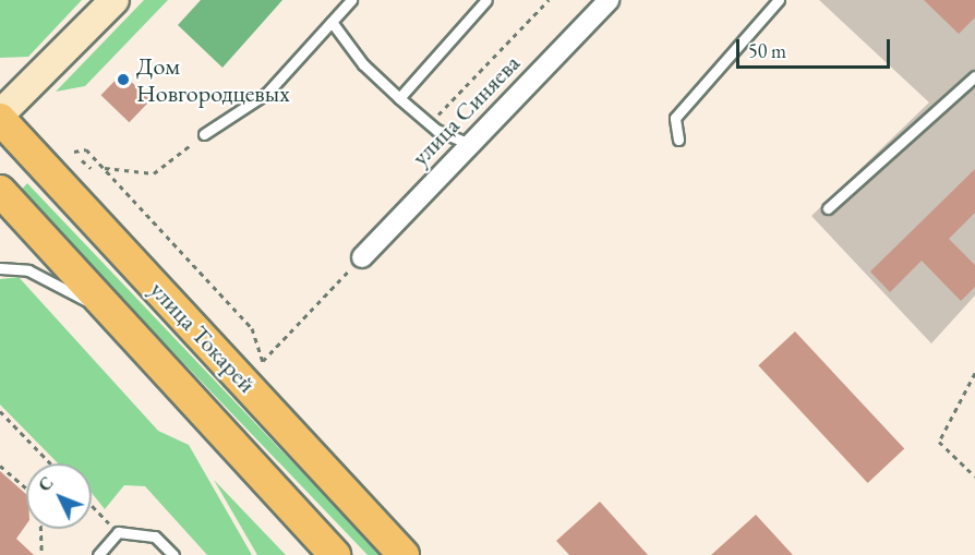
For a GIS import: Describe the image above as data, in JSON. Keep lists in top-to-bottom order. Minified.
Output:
{"streets":{"main road":["улица Токарей"],"street":["улица Синяева"]},"places":["Дом Новгородцевых"],"scale_bar":"50 m","north":"top left"}
